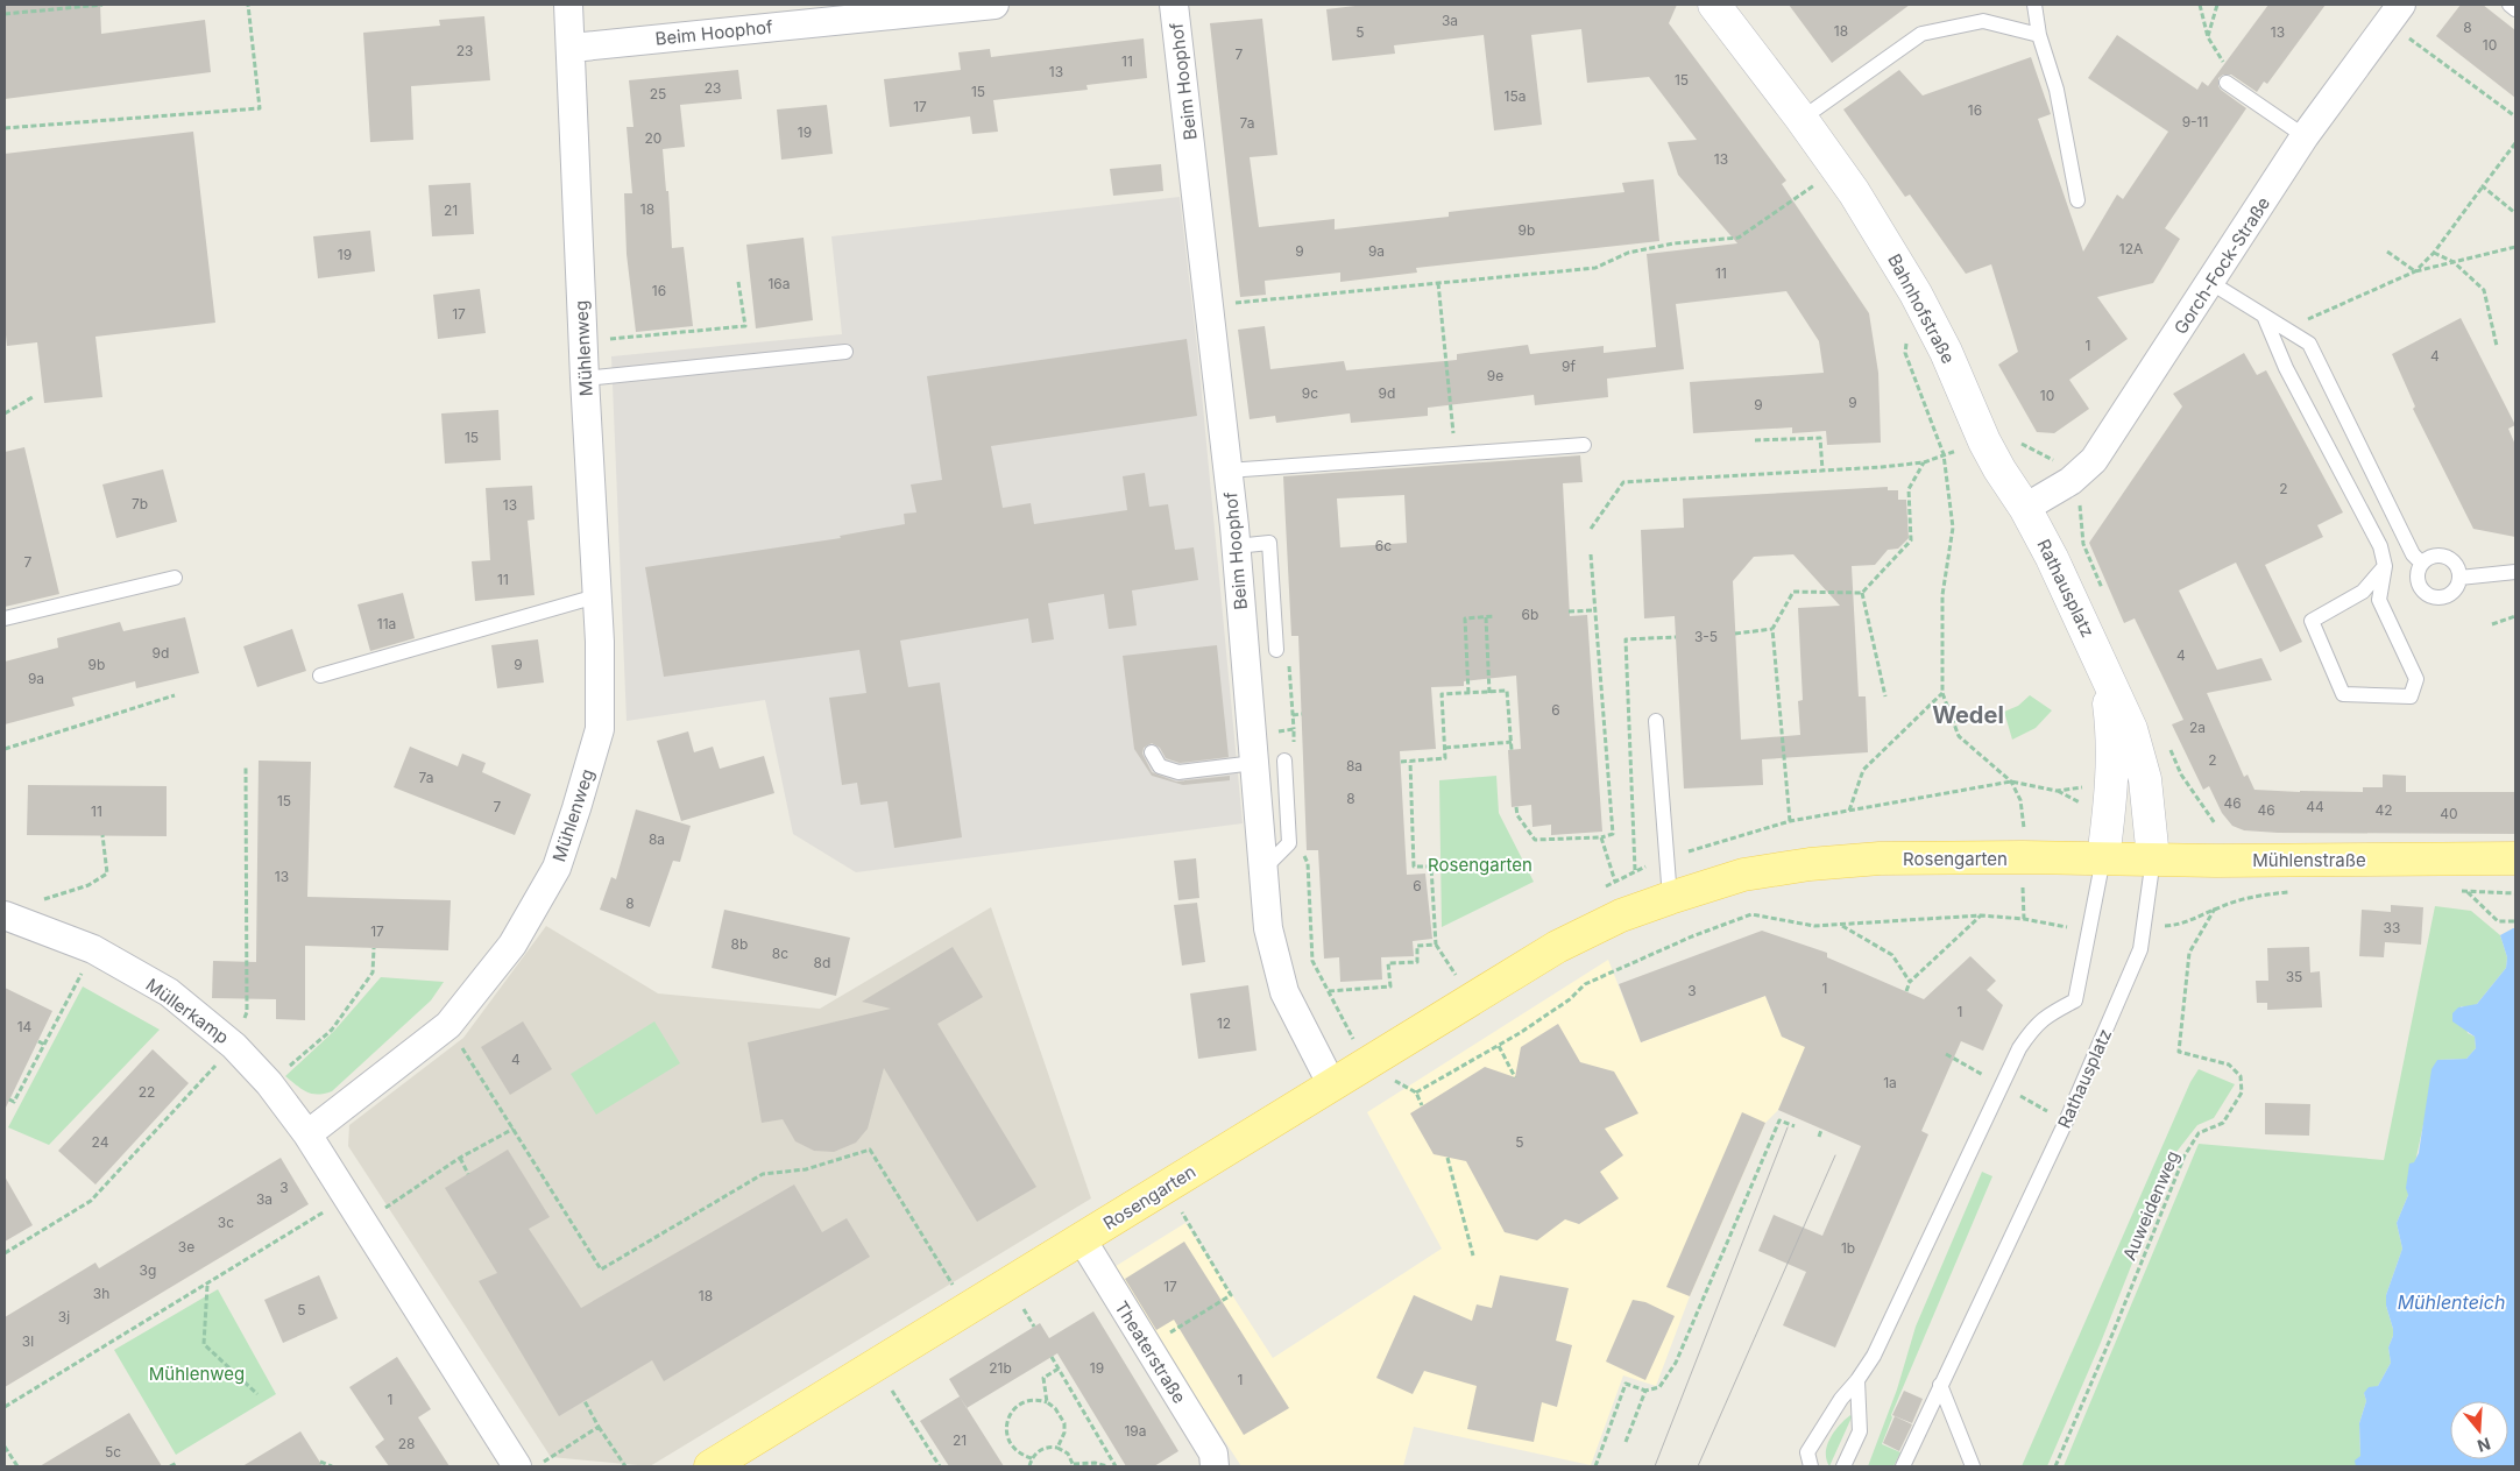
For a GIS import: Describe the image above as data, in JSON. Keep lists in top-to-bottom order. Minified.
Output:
{"streets":{"main road":["Rosengarten","Mühlenstraße"],"street":["Beim Hoophof","Gorch-Fock-Straße","Bahnhofstraße","Mühlenweg","Rathausplatz","Müllerkamp","Theaterstraße"],"path":["Auweidenweg"]},"crossings":[["Beim Hoophof","Mühlenweg"],["Beim Hoophof","Rosengarten"],["Gorch-Fock-Straße","Bahnhofstraße"],["Gorch-Fock-Straße","Rathausplatz"],["Bahnhofstraße","Rathausplatz"],["Mühlenweg","Müllerkamp"],["Rathausplatz","Rosengarten"],["Rathausplatz","Mühlenstraße"],["Rosengarten","Mühlenstraße"],["Rosengarten","Theaterstraße"]],"districts":["Wedel"],"water":["Mühlenteich"],"parks":["Rosengarten","Mühlenweg"],"house_numbers":["3a","8","18","5","13","10","23","7","11","13","15","23","15","25","15a","17","16","9-11","7a","19","20","13","18","21","9b","12A","9","9a","19","11","16a","16","17","1","4","9f","9e","9c","9d","10","9","9","15","2","7b","13","6c","7","11","6b","11a","3-5","9d","4","9b","9","9a","6","2a","2","8a","7a","8","15","46","7","44","46","42","11","40","8a","13","6","8","33","17","8b","8c","8d","35","1","3","1","12","14","4","1a","22","24","5","3","3a","3c","3e","1b","3g","17","3h","18","5","3j","3l","21b","19","1","1","19a","21","28","5c"],"north":"bottom"}
